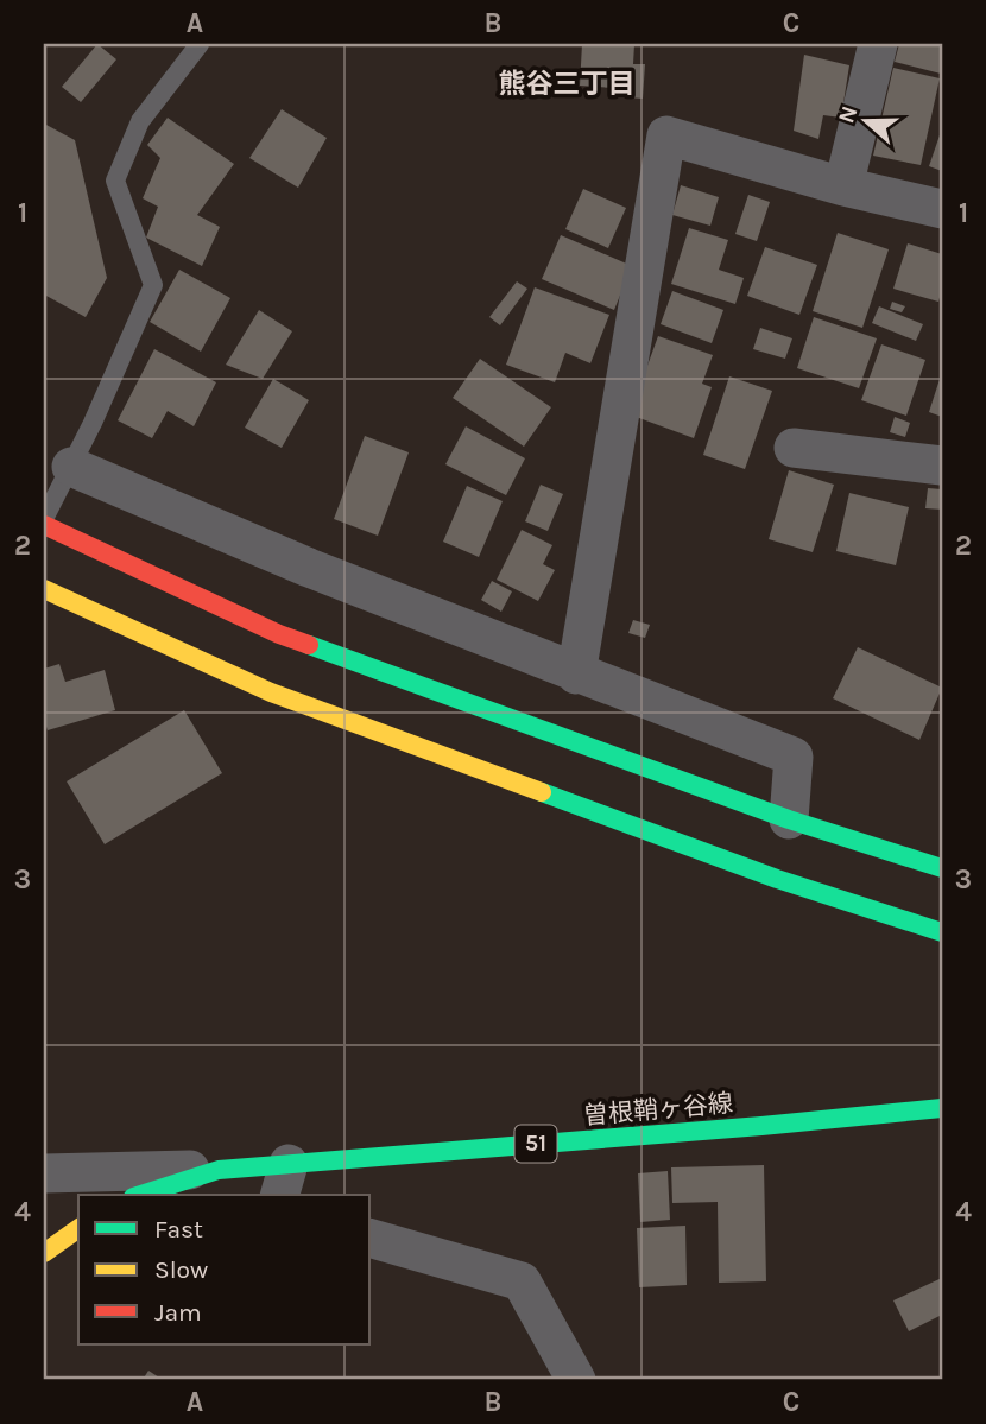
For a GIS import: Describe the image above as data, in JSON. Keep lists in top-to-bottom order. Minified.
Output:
{"streets":{"street":["曽根鞘ヶ谷線","51"]},"districts":["熊谷三丁目"],"legend":["Fast","Slow","Jam"],"north":"left","grid":{"columns":["A","B","C"],"rows":["1","2","3","4"]}}
